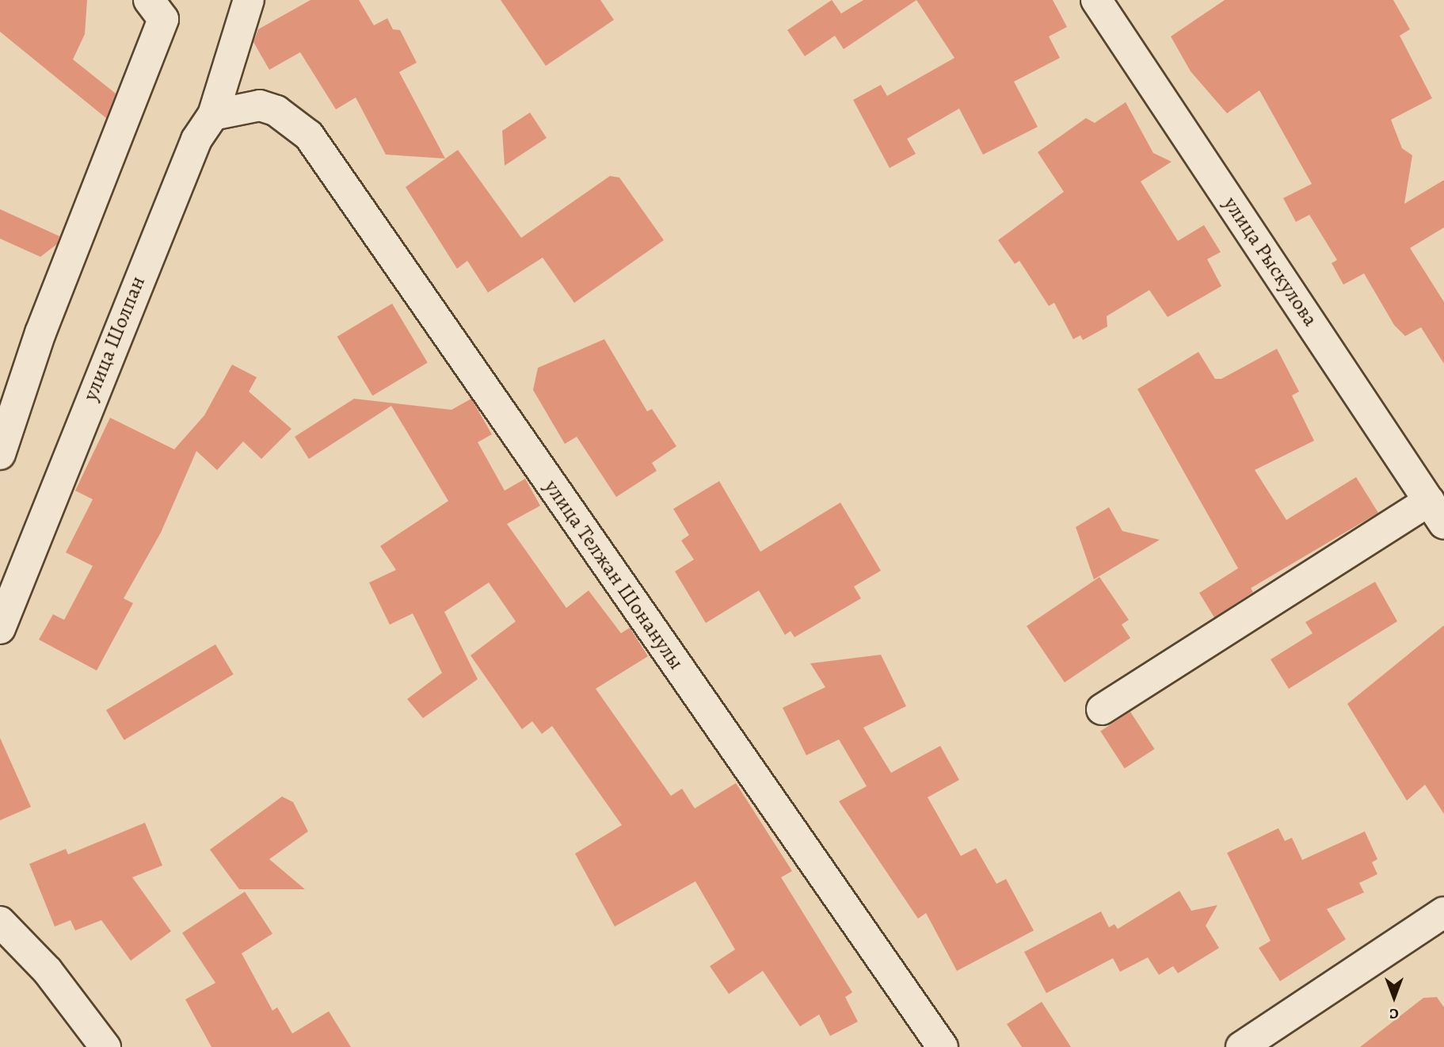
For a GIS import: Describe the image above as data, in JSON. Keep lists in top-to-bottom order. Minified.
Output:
{"streets":{"street":["улица Рыскулова","улица Шолпан","улица Телжан Шонанулы"]},"crossings":[["улица Шолпан","улица Телжан Шонанулы"]],"north":"bottom"}
